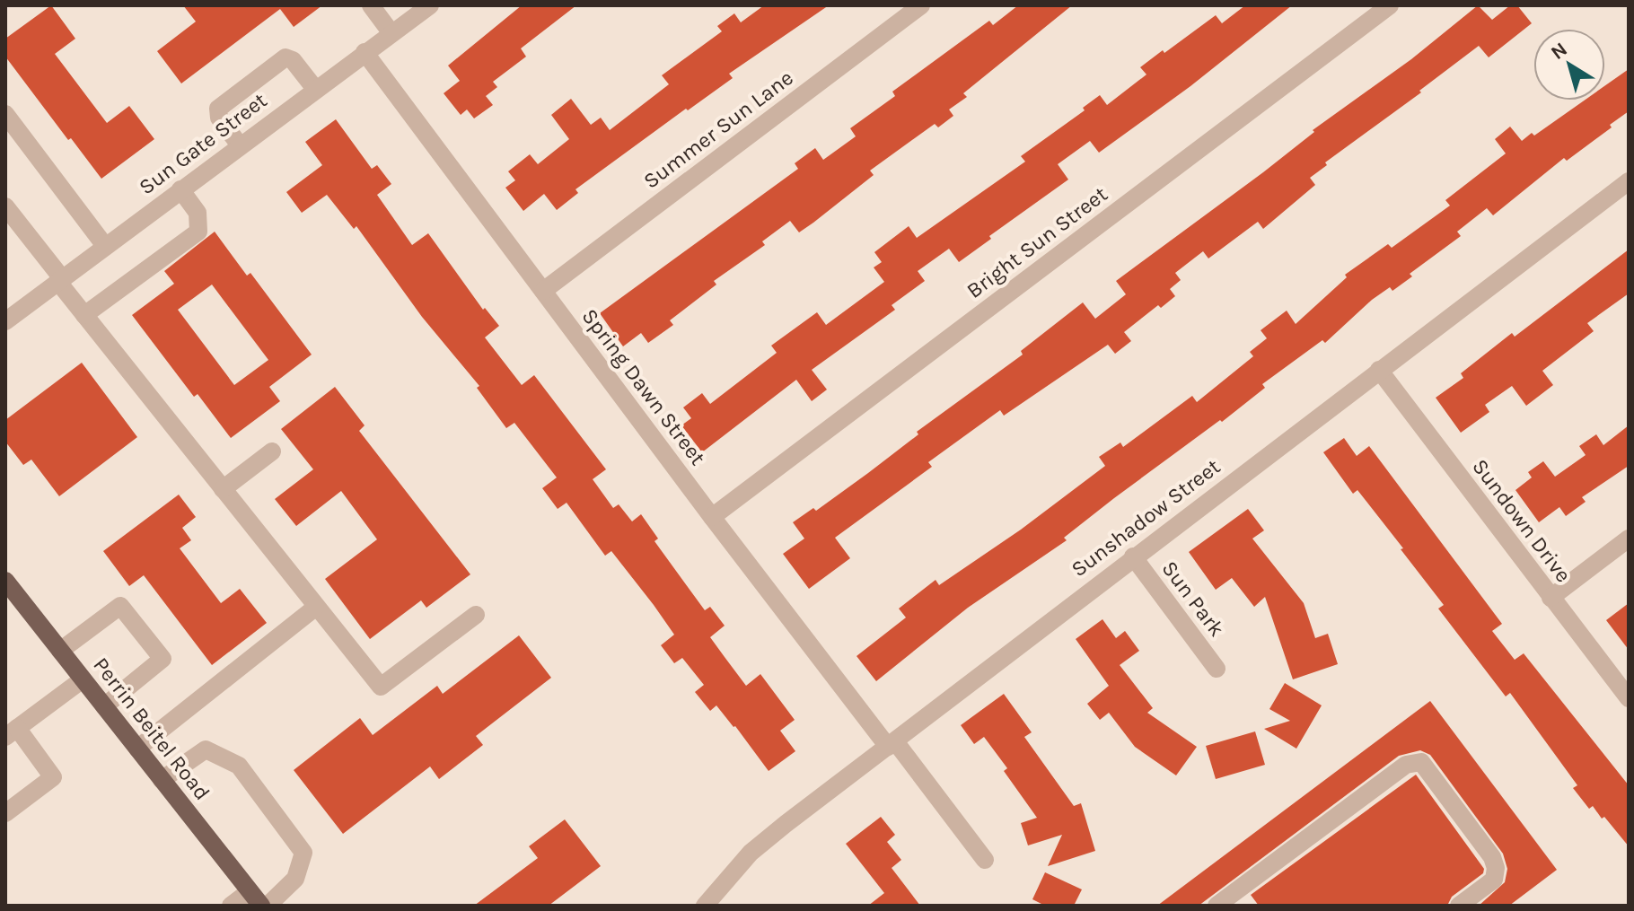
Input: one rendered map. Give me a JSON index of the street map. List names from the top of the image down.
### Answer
{
  "streets": {
    "main road": ["Perrin Beitel Road"],
    "street": [
      "Summer Sun Lane",
      "Sun Gate Street",
      "Bright Sun Street",
      "Spring Dawn Street",
      "Sunshadow Street",
      "Sundown Drive",
      "Sun Park"
    ]
  },
  "crossings": [
    ["Summer Sun Lane", "Spring Dawn Street"],
    ["Sun Gate Street", "Spring Dawn Street"],
    ["Bright Sun Street", "Spring Dawn Street"],
    ["Spring Dawn Street", "Sunshadow Street"],
    ["Sunshadow Street", "Sundown Drive"],
    ["Sunshadow Street", "Sun Park"]
  ],
  "north": "top left"
}
